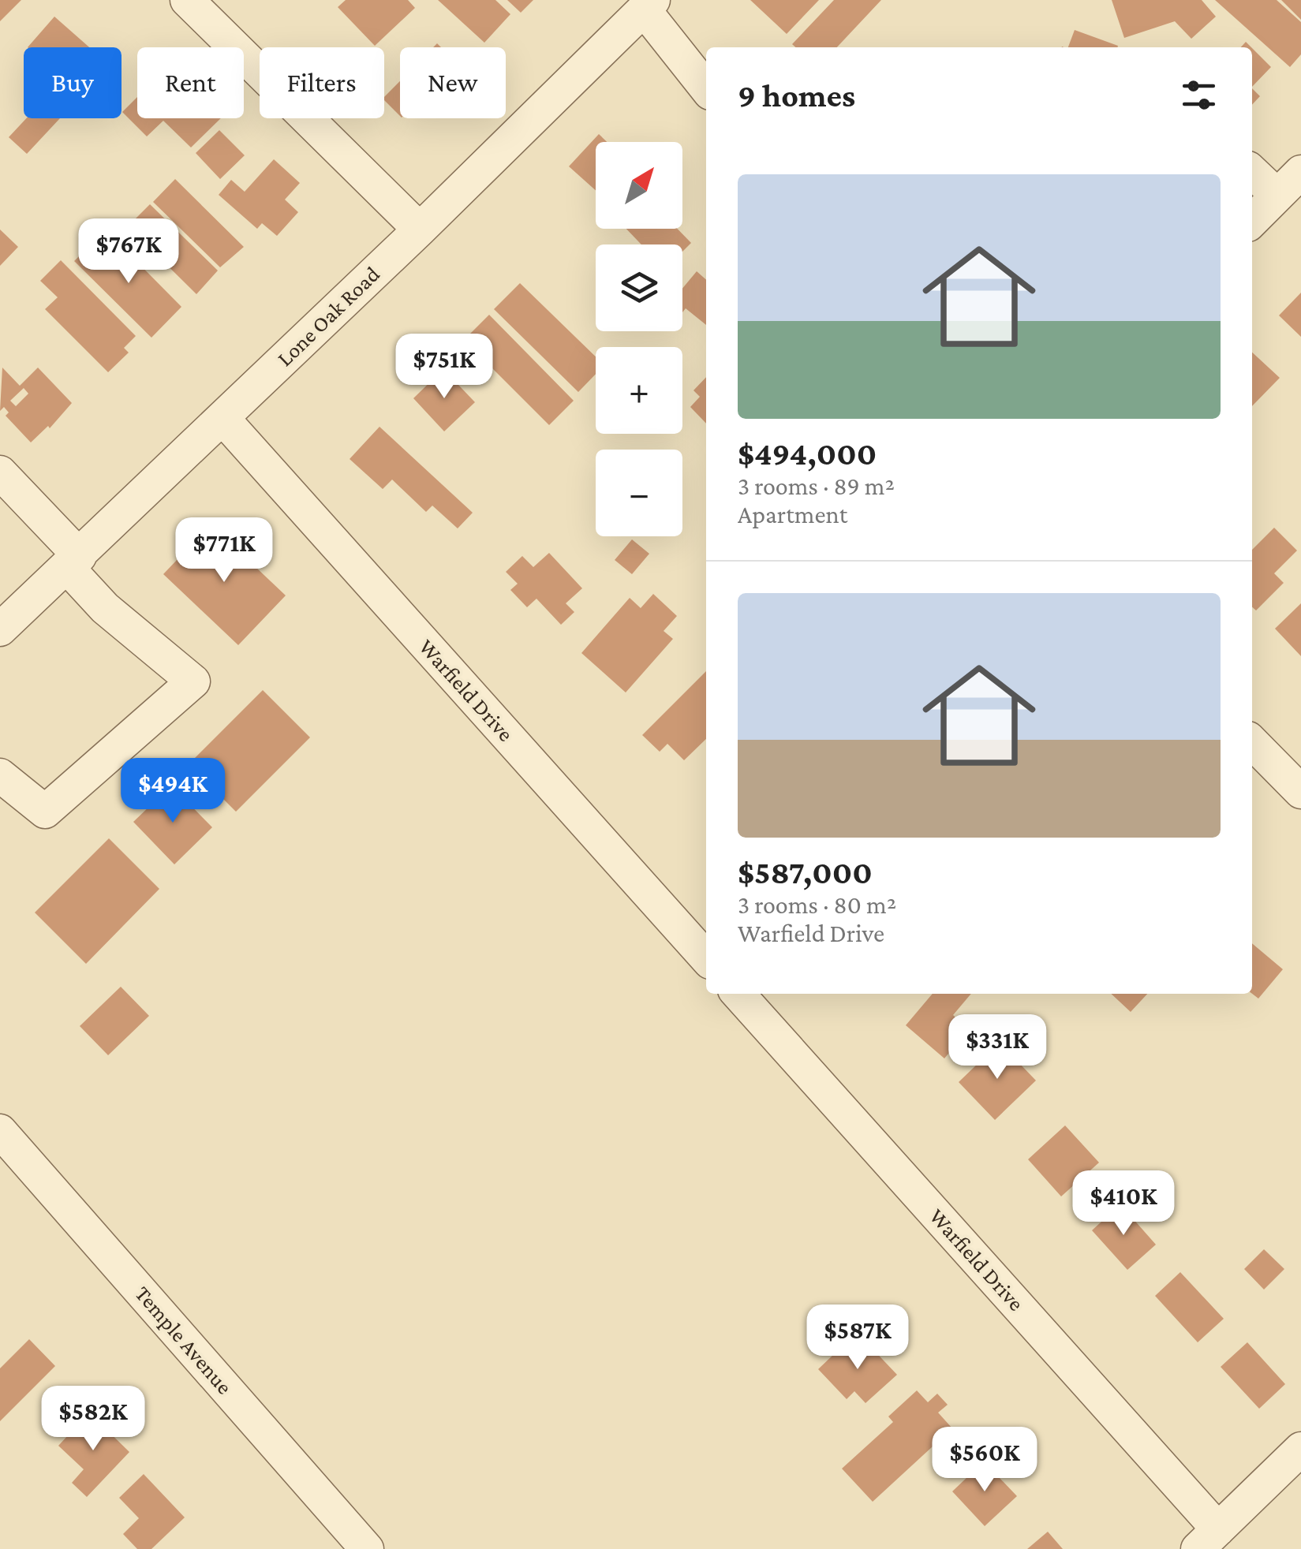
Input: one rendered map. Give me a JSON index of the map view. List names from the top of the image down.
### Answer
{
  "streets": {
    "street": ["Lone Oak Road", "Warfield Drive", "Temple Avenue"]
  },
  "crossings": [
    ["Lone Oak Road", "Warfield Drive"]
  ],
  "north": "top right",
  "page": {
    "chip": [
      "Buy",
      "Rent",
      "Filters",
      "New"
    ],
    "heading": "9 homes",
    "map_buttons": ["+", "−"],
    "list": [
      {
        "name": "$494,000",
        "note": "3 rooms · 89 m² · Apartment"
      },
      {
        "name": "$587,000",
        "note": "3 rooms · 80 m² · Warfield Drive"
      }
    ],
    "price": [
      "$767K",
      "$751K",
      "$771K",
      "$494K",
      "$331K",
      "$410K",
      "$587K",
      "$582K",
      "$560K"
    ]
  }
}
